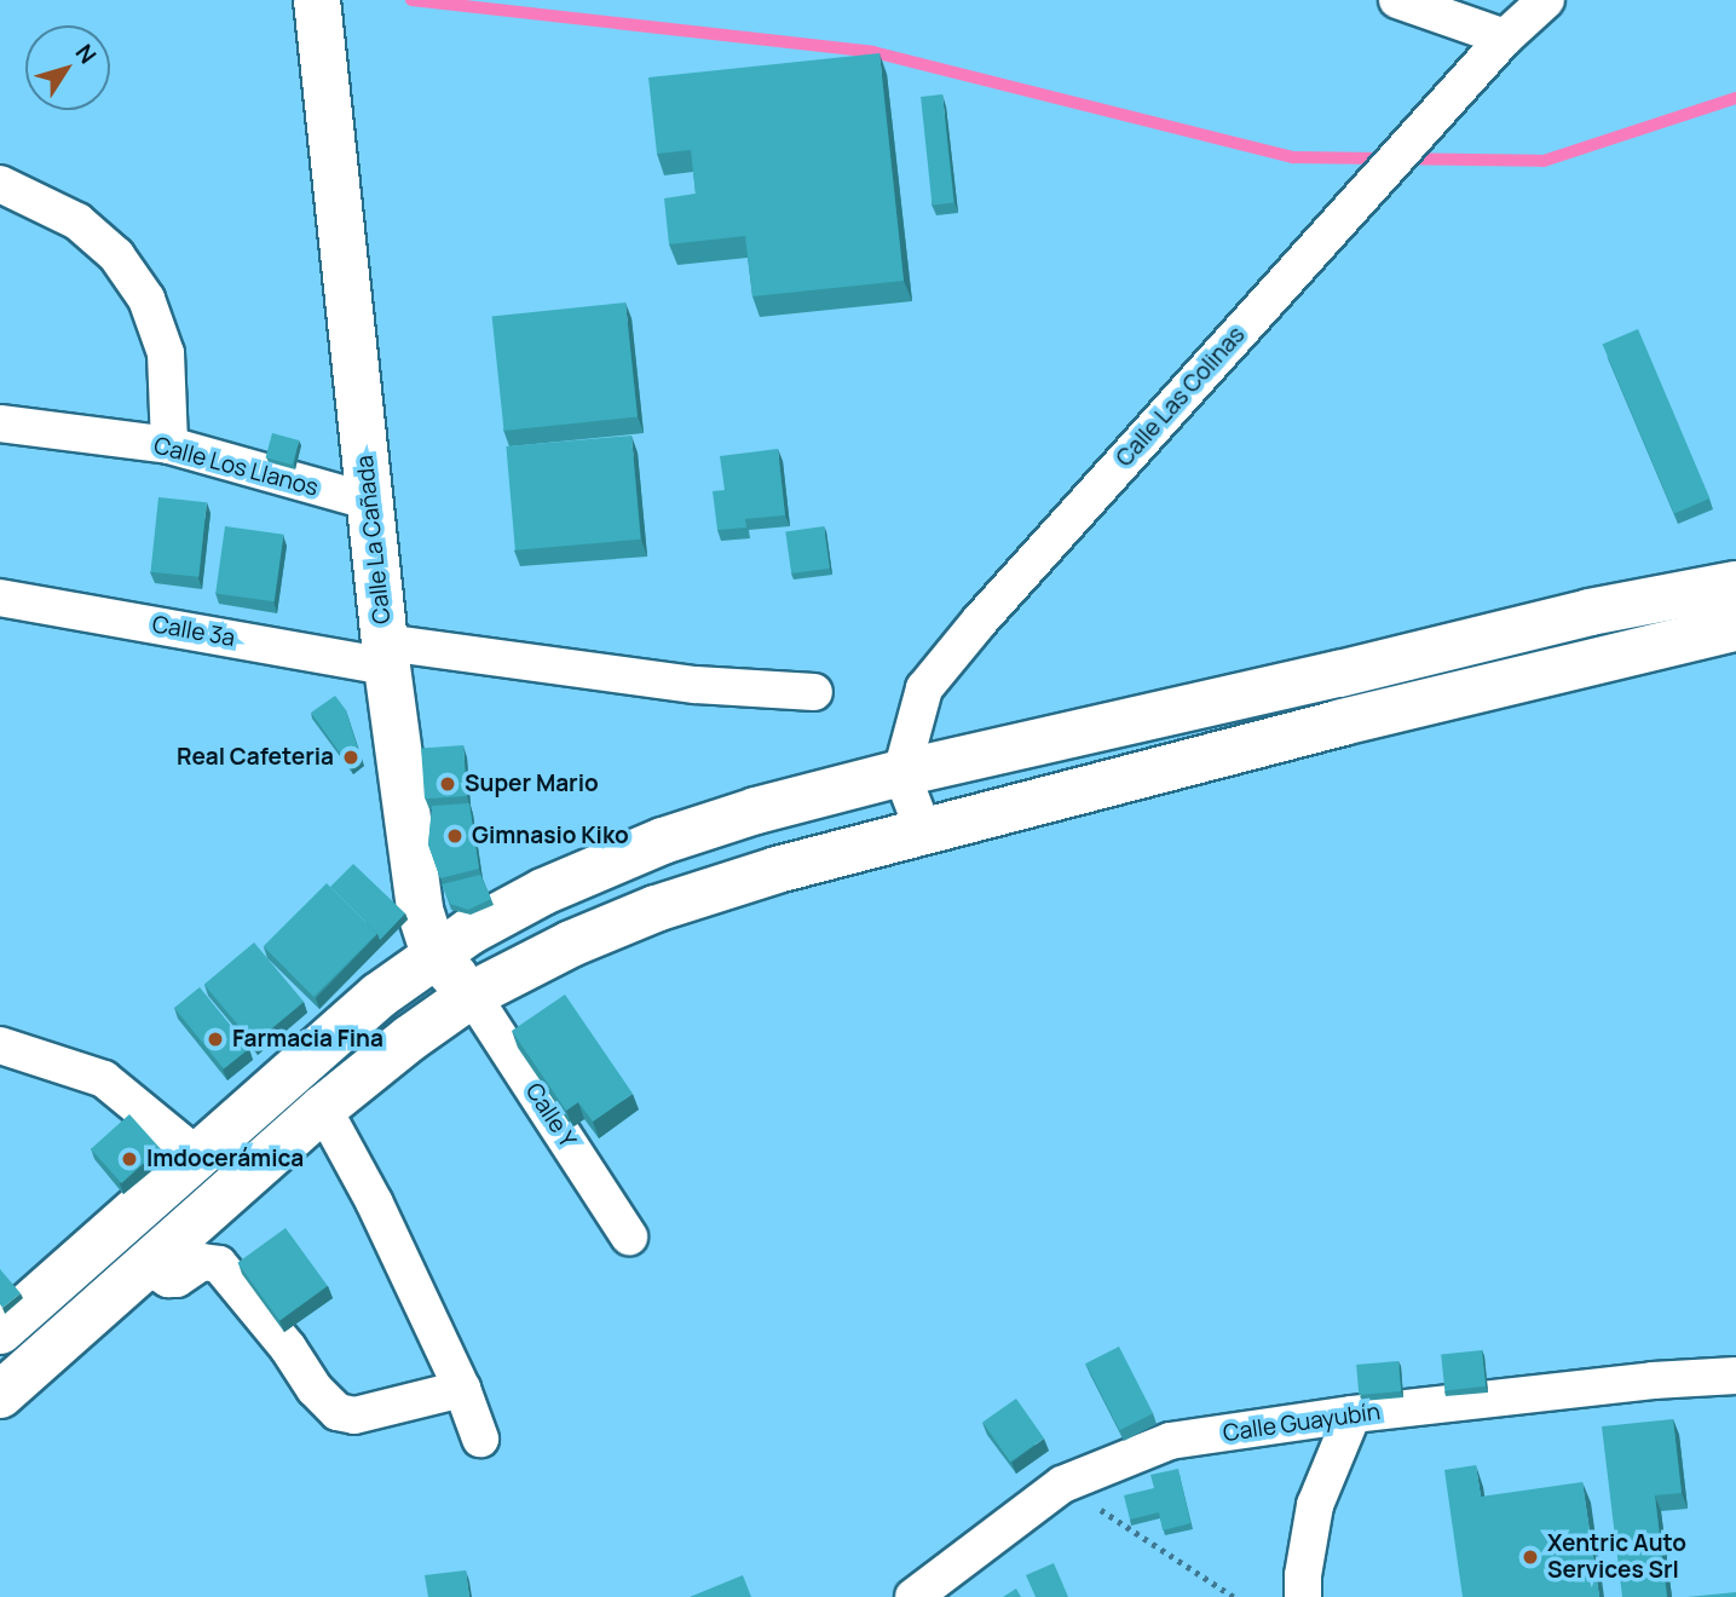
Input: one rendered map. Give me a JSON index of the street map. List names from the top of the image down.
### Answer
{
  "streets": {
    "main road": ["Calle La Cañada"],
    "street": [
      "Calle Las Colinas",
      "Calle Los Llanos",
      "Calle 3a",
      "Calle Y",
      "Calle Guayubín"
    ]
  },
  "crossings": [
    ["Calle Los Llanos", "Calle La Cañada"],
    ["Calle La Cañada", "Calle 3a"],
    ["Calle La Cañada", "Calle Y"]
  ],
  "places": [
    "Real Cafeteria",
    "Super Mario",
    "Gimnasio Kiko",
    "Farmacia Fina",
    "Imdocerámica",
    "Xentric Auto Services Srl"
  ],
  "north": "top right"
}
